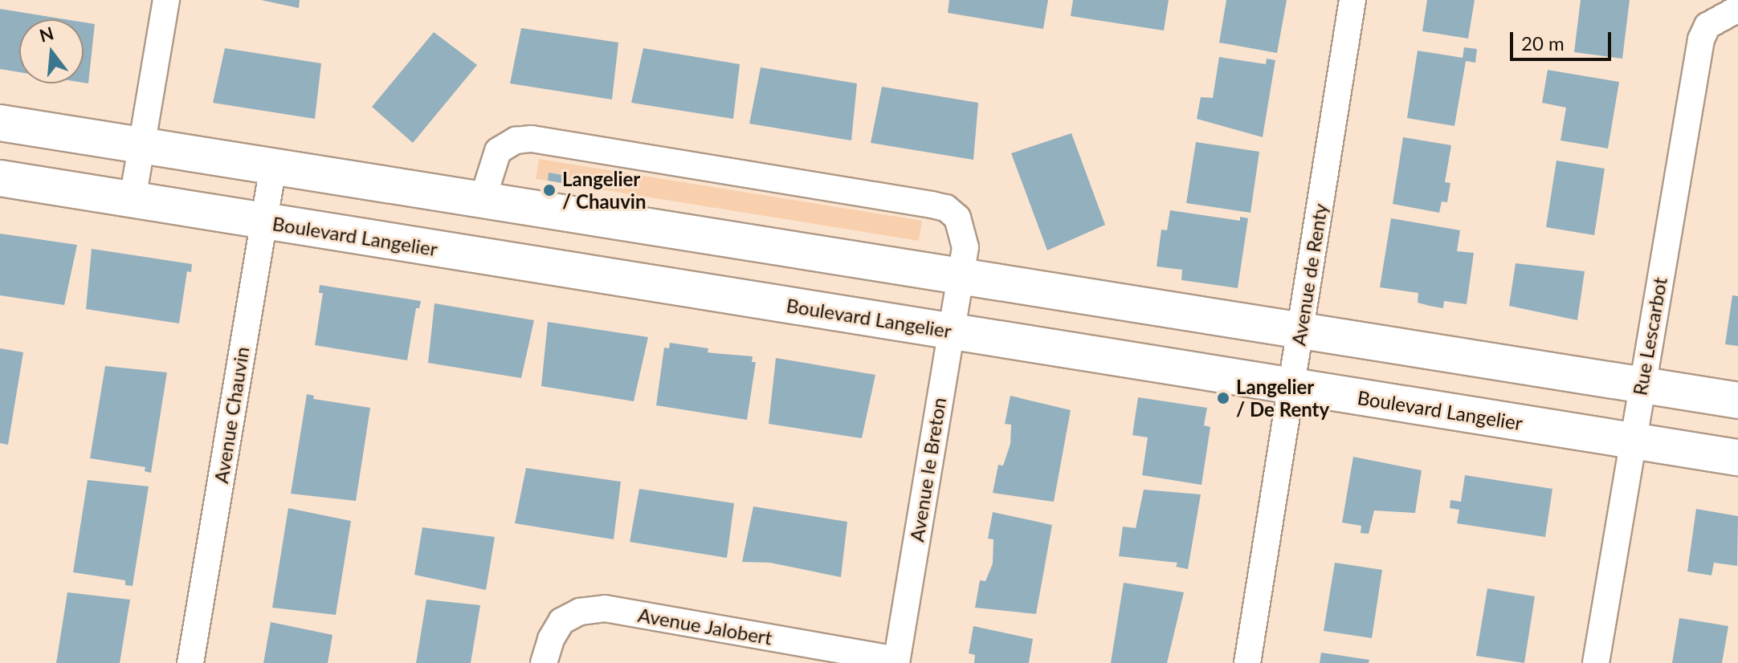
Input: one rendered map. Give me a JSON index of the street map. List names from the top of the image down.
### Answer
{
  "streets": {
    "main road": ["Boulevard Langelier"],
    "street": [
      "Avenue de Renty",
      "Rue Lescarbot",
      "Avenue Chauvin",
      "Avenue le Breton",
      "Avenue Jalobert"
    ]
  },
  "crossings": [
    ["Boulevard Langelier", "Avenue de Renty"],
    ["Boulevard Langelier", "Rue Lescarbot"],
    ["Boulevard Langelier", "Avenue Chauvin"],
    ["Boulevard Langelier", "Avenue le Breton"],
    ["Avenue le Breton", "Avenue Jalobert"]
  ],
  "places": ["Langelier / Chauvin", "Langelier / De Renty"],
  "scale_bar": "20 m",
  "north": "top"
}
